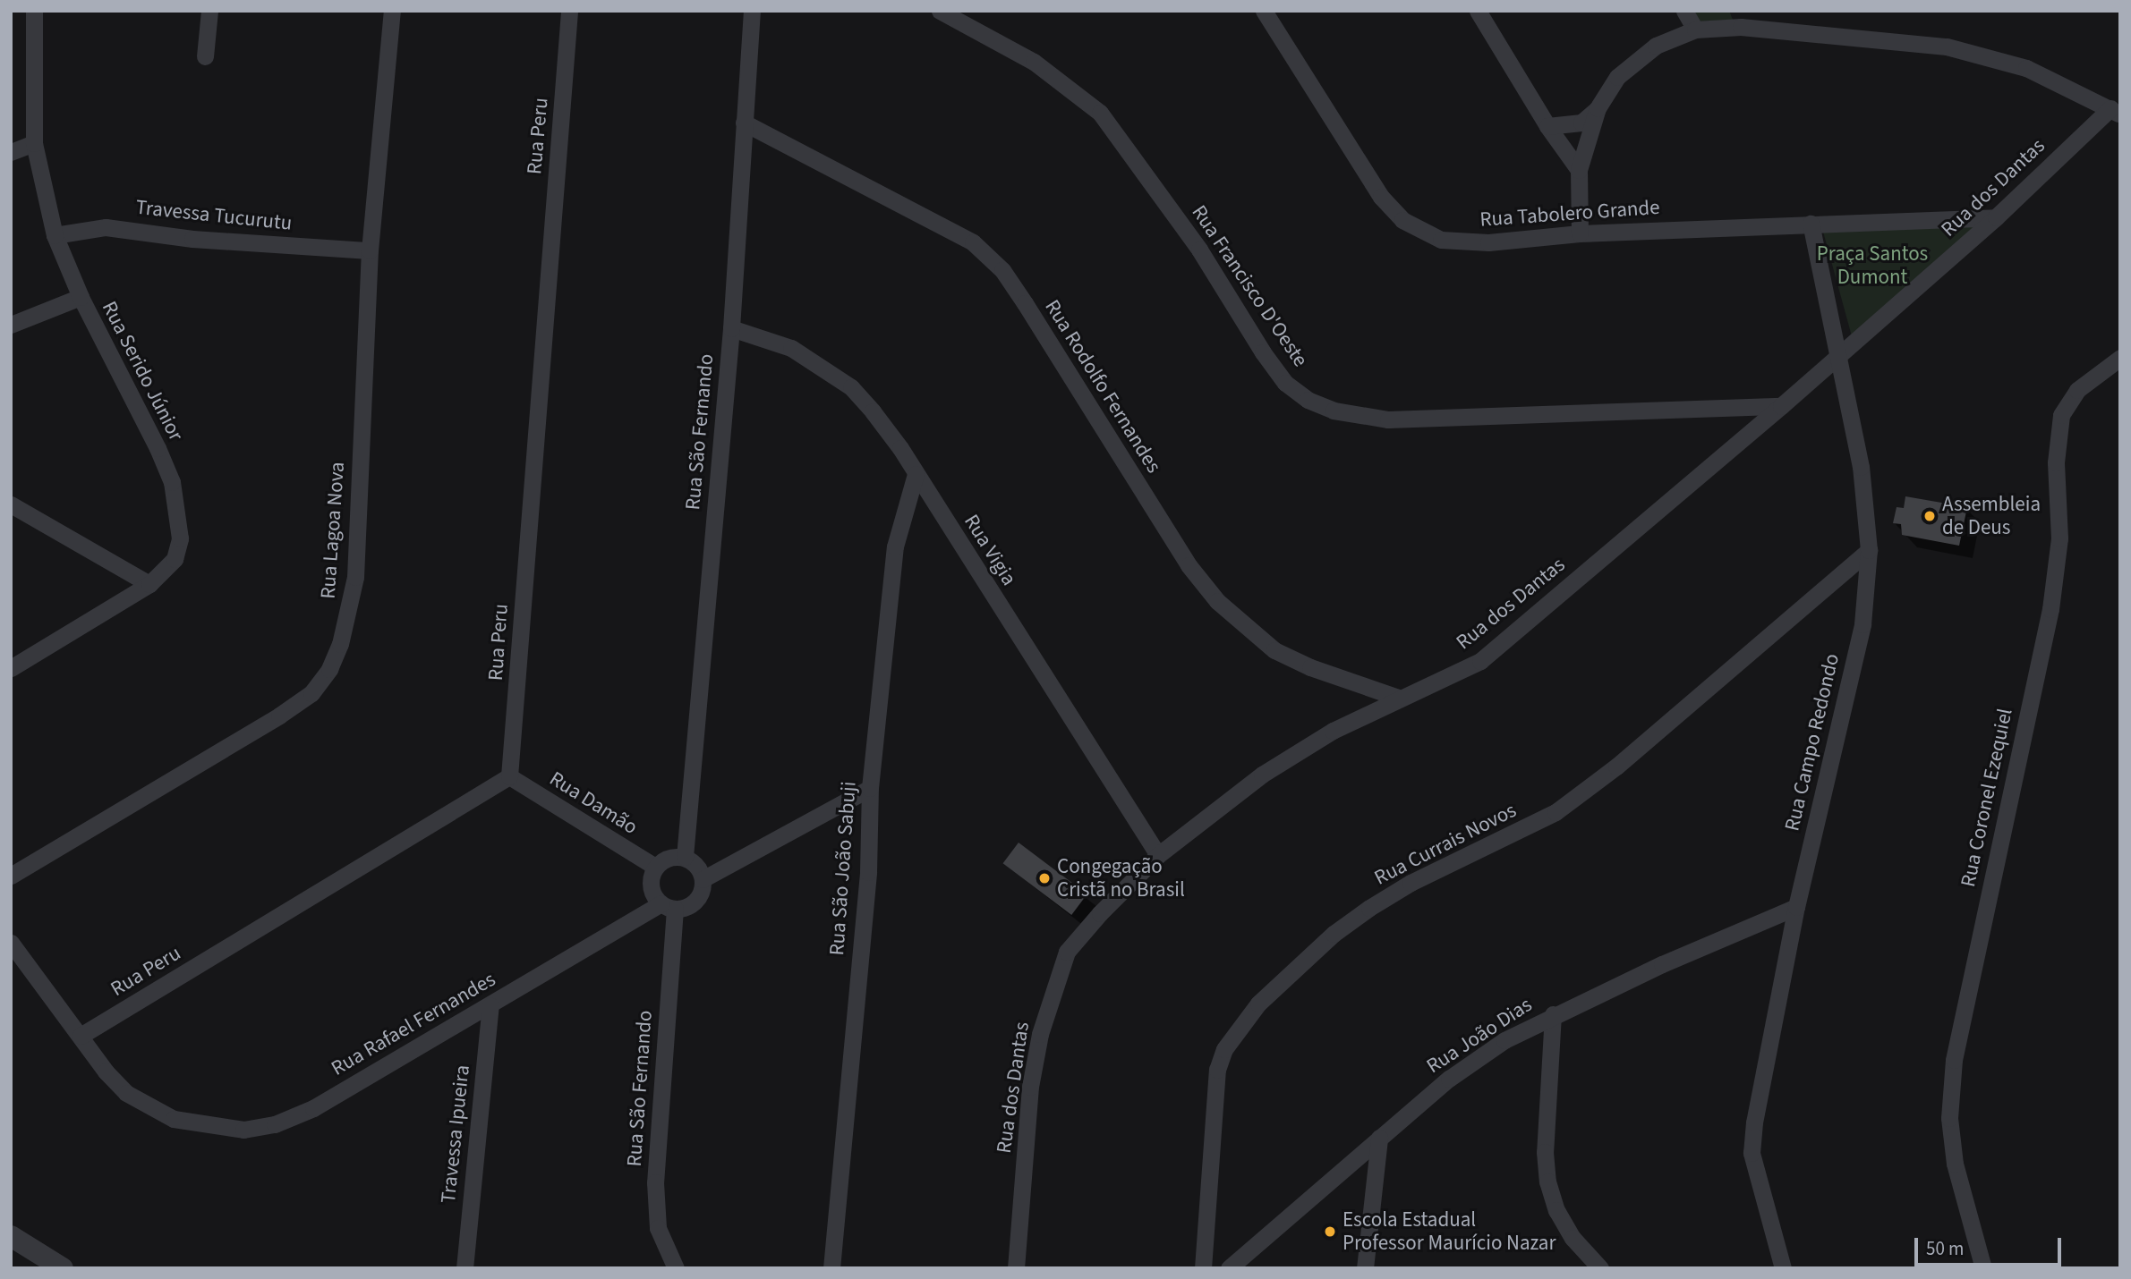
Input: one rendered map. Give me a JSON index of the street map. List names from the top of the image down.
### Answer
{
  "streets": {
    "street": [
      "Rua Peru",
      "Rua dos Dantas",
      "Rua Tabolero Grande",
      "Travessa Tucurutu",
      "Rua Francisco D'Oeste",
      "Rua Serido Júnior",
      "Rua Rodolfo Fernandes",
      "Rua São Fernando",
      "Rua Lagoa Nova",
      "Rua Vigia",
      "Rua Campo Redondo",
      "Rua Coronel Ezequiel",
      "Rua Damão",
      "Rua Currais Novos",
      "Rua São João Sabuji",
      "Rua Rafael Fernandes",
      "Rua João Dias",
      "Travessa Ipueira"
    ]
  },
  "crossings": [
    ["Rua Peru", "Rua Damão"],
    ["Rua Peru", "Rua Rafael Fernandes"],
    ["Rua dos Dantas", "Rua Tabolero Grande"],
    ["Rua dos Dantas", "Rua Francisco D'Oeste"],
    ["Rua dos Dantas", "Rua Rodolfo Fernandes"],
    ["Rua dos Dantas", "Rua Vigia"],
    ["Rua dos Dantas", "Rua Campo Redondo"],
    ["Rua Tabolero Grande", "Rua Campo Redondo"],
    ["Travessa Tucurutu", "Rua Serido Júnior"],
    ["Travessa Tucurutu", "Rua Lagoa Nova"],
    ["Rua Rodolfo Fernandes", "Rua São Fernando"],
    ["Rua São Fernando", "Rua Vigia"],
    ["Rua São Fernando", "Rua Damão"],
    ["Rua São Fernando", "Rua Rafael Fernandes"],
    ["Rua Vigia", "Rua São João Sabuji"],
    ["Rua Campo Redondo", "Rua Currais Novos"],
    ["Rua Campo Redondo", "Rua João Dias"],
    ["Rua Damão", "Rua Rafael Fernandes"],
    ["Rua Rafael Fernandes", "Travessa Ipueira"]
  ],
  "parks": ["Praça Santos Dumont"],
  "places": ["Assembleia de Deus", "Congegação Cristã no Brasil", "Escola Estadual Professor Maurício Nazar"],
  "scale_bar": "50 m"
}
